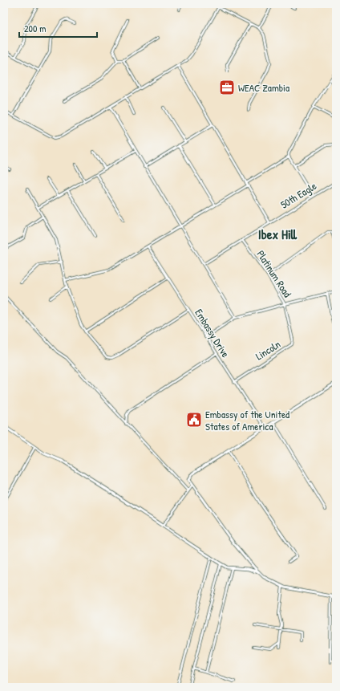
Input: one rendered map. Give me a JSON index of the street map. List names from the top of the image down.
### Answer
{
  "streets": {
    "street": [
      "50th Eagle",
      "Platinum Road",
      "Embassy Drive",
      "Lincoln"
    ]
  },
  "crossings": [
    ["50th Eagle", "Platinum Road"],
    ["Platinum Road", "Lincoln"],
    ["Embassy Drive", "Lincoln"]
  ],
  "districts": ["Ibex Hill"],
  "places": {
    "office": ["WEAC Zambia"],
    "public building": ["Embassy of the United States of America"]
  },
  "scale_bar": "200 m"
}
